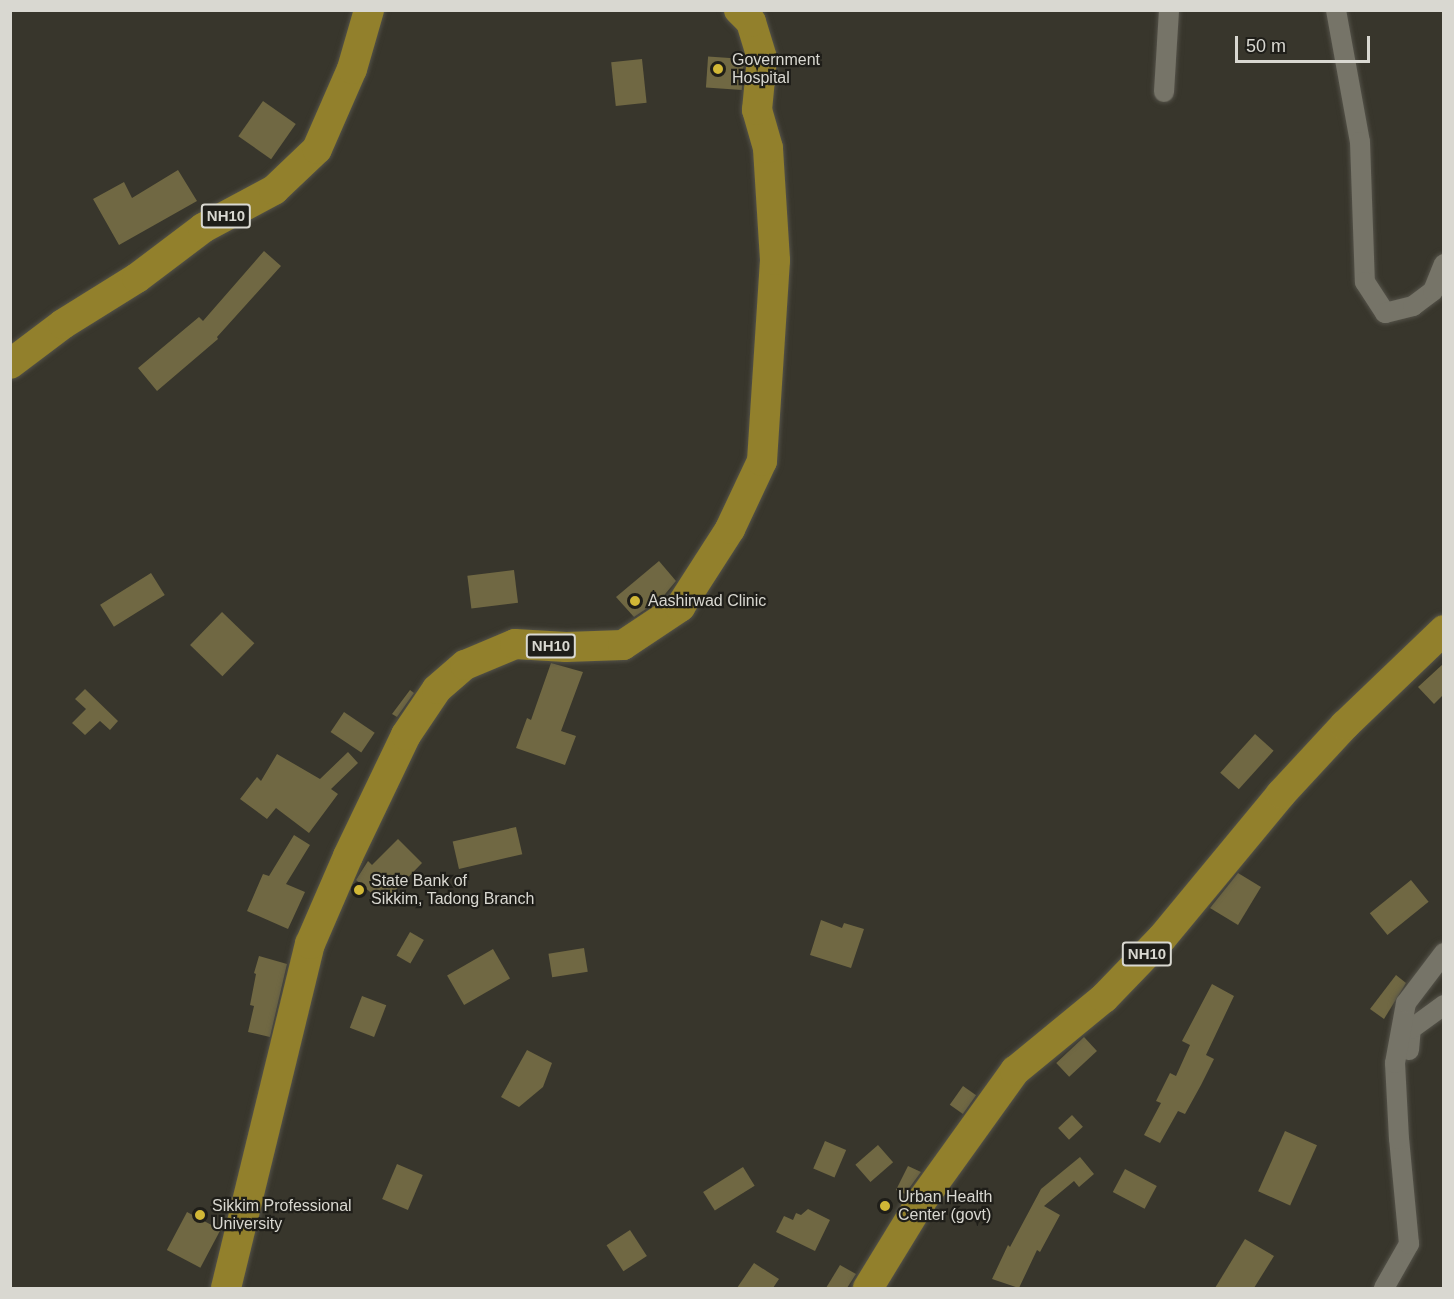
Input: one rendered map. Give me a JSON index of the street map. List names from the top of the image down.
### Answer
{
  "streets": {
    "highway": ["NH10"]
  },
  "places": [
    "Government Hospital",
    "Aashirwad Clinic",
    "State Bank of Sikkim, Tadong Branch",
    "Urban Health Center (govt)",
    "Sikkim Professional University"
  ],
  "scale_bar": "50 m"
}
